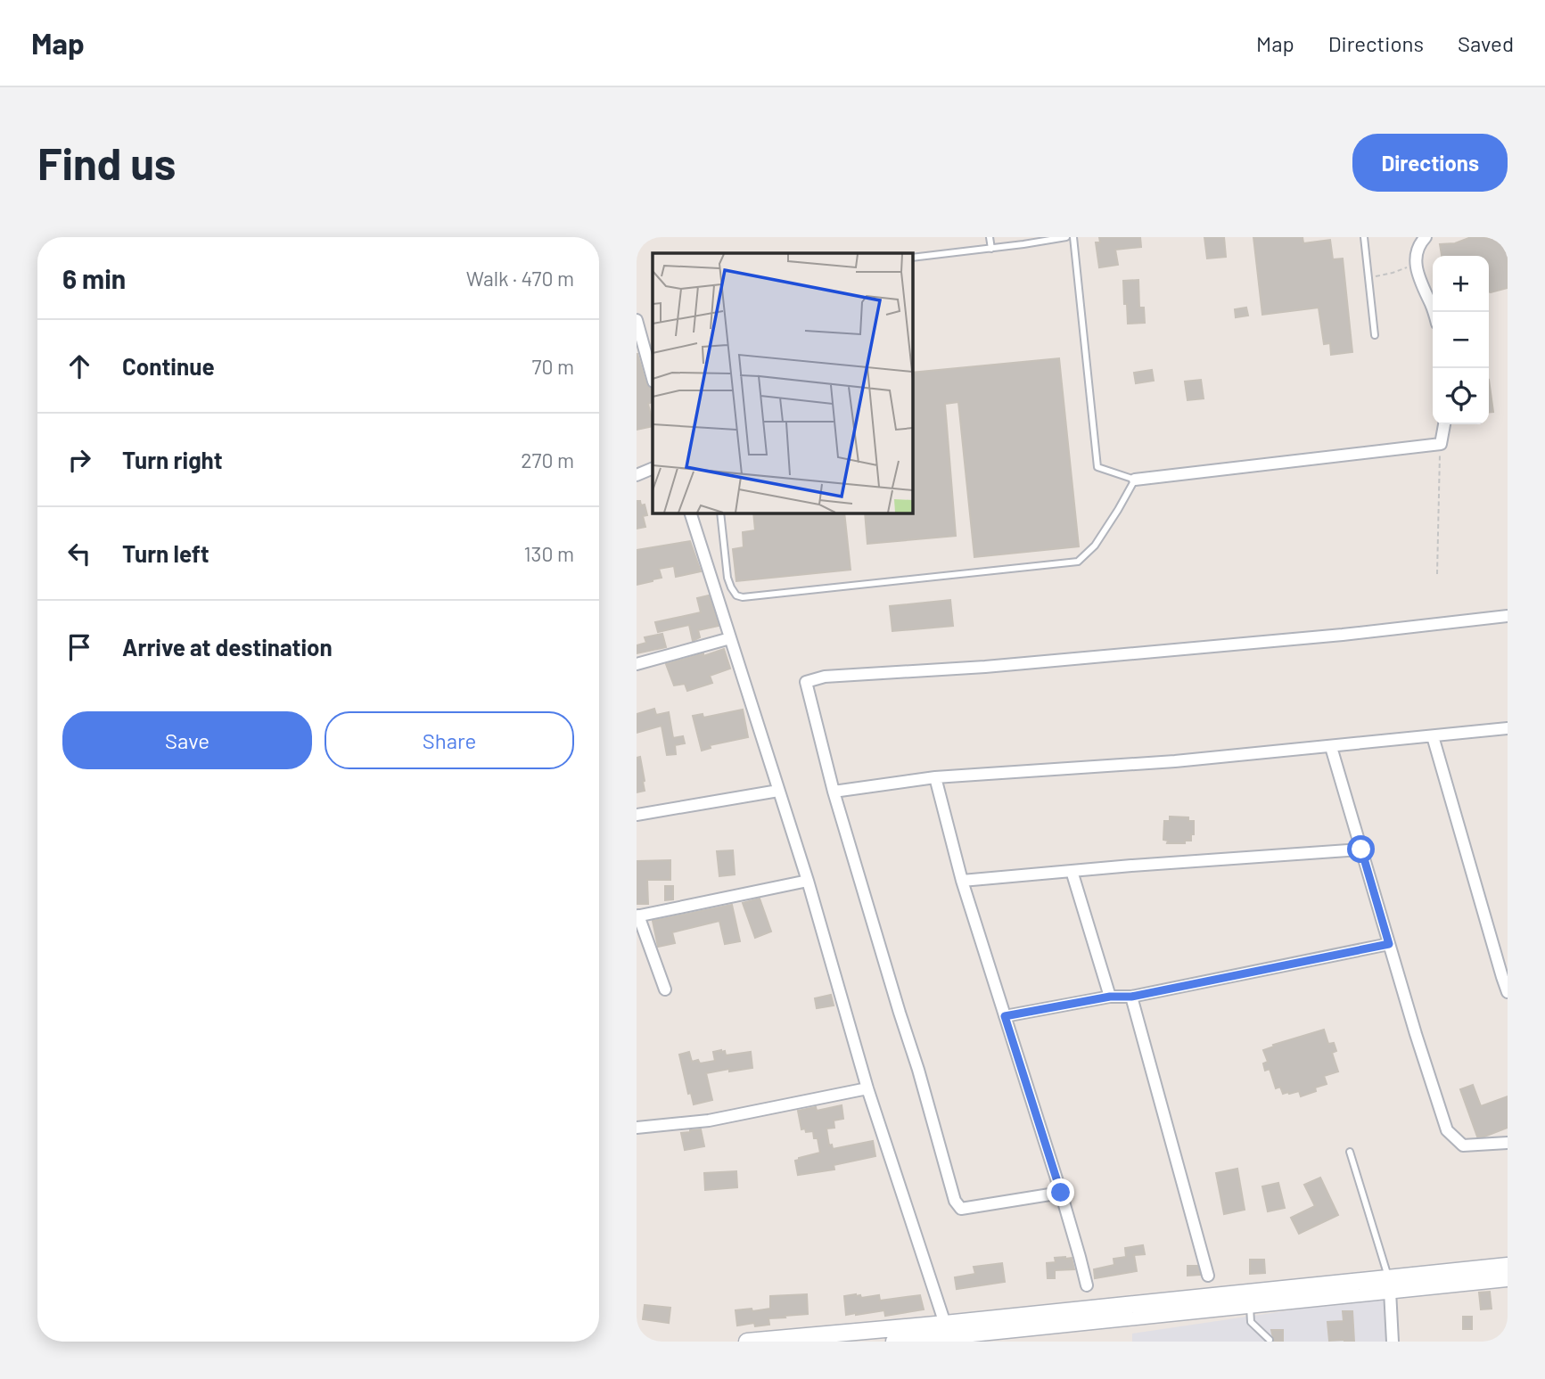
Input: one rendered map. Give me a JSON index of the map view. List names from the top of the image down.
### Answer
{
  "page": {
    "header": "Map",
    "nav": ["Map", "Directions", "Saved"],
    "buttons": [
      "Directions",
      ["Save", "Share"]
    ],
    "title": "Find us",
    "heading": ["6 min", "Walk · 470 m"],
    "map_buttons": ["+", "−"],
    "list": [
      ["Continue", "70 m"],
      ["Turn right", "270 m"],
      ["Turn left", "130 m"],
      "Arrive at destination"
    ]
  }
}
